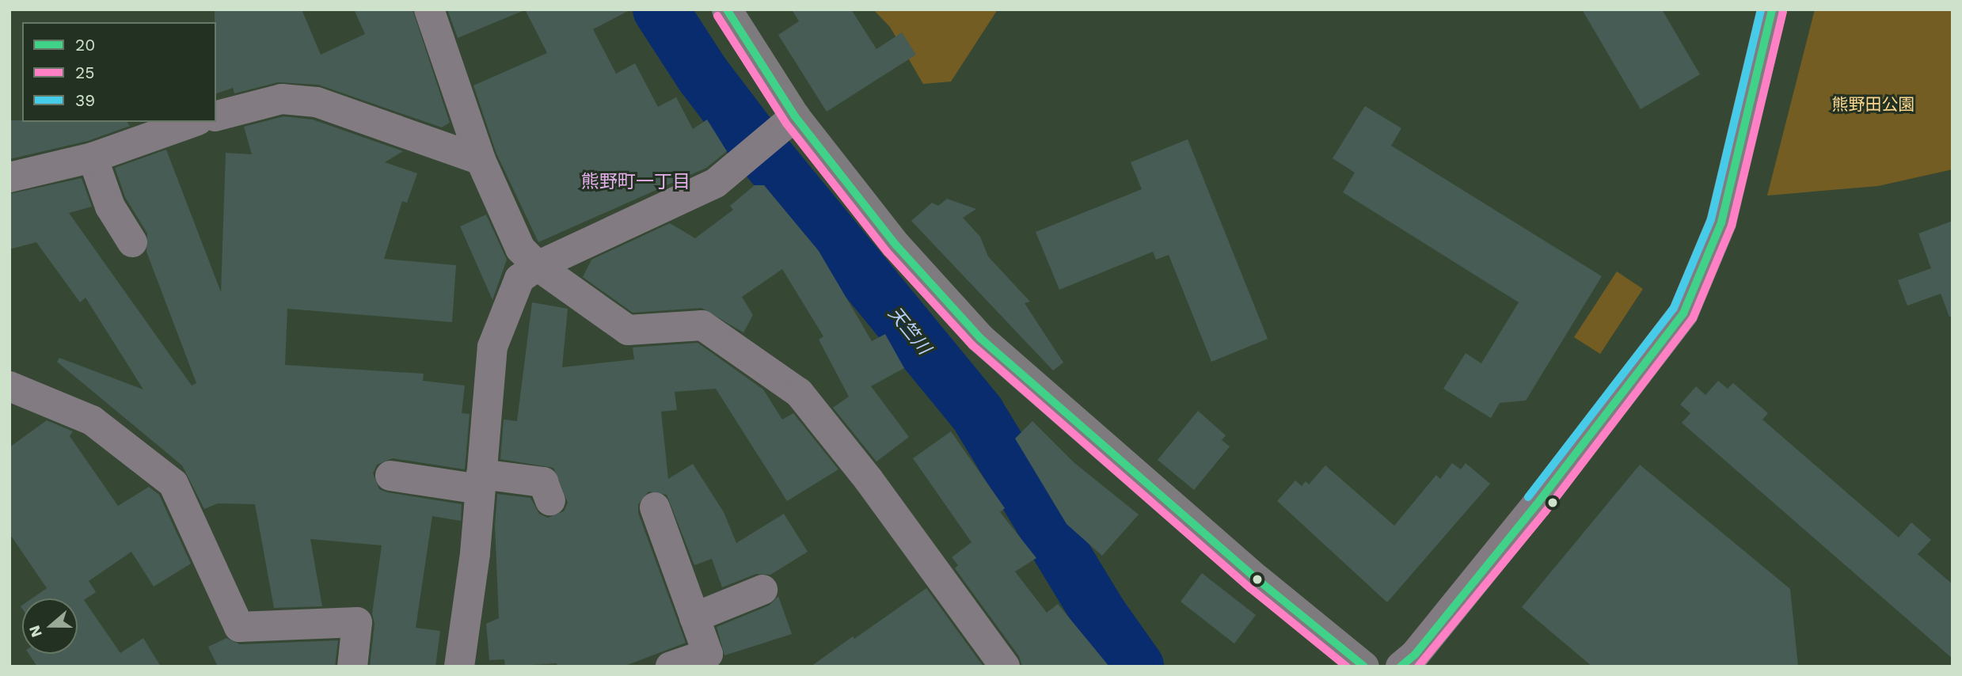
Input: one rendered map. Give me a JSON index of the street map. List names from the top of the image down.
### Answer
{
  "districts": ["熊野町一丁目"],
  "water": ["天竺川"],
  "parks": ["熊野田公園"],
  "lines": ["transit line 20", "transit line 39", "transit line 25"],
  "legend": ["20", "25", "39"],
  "north": "left"
}
